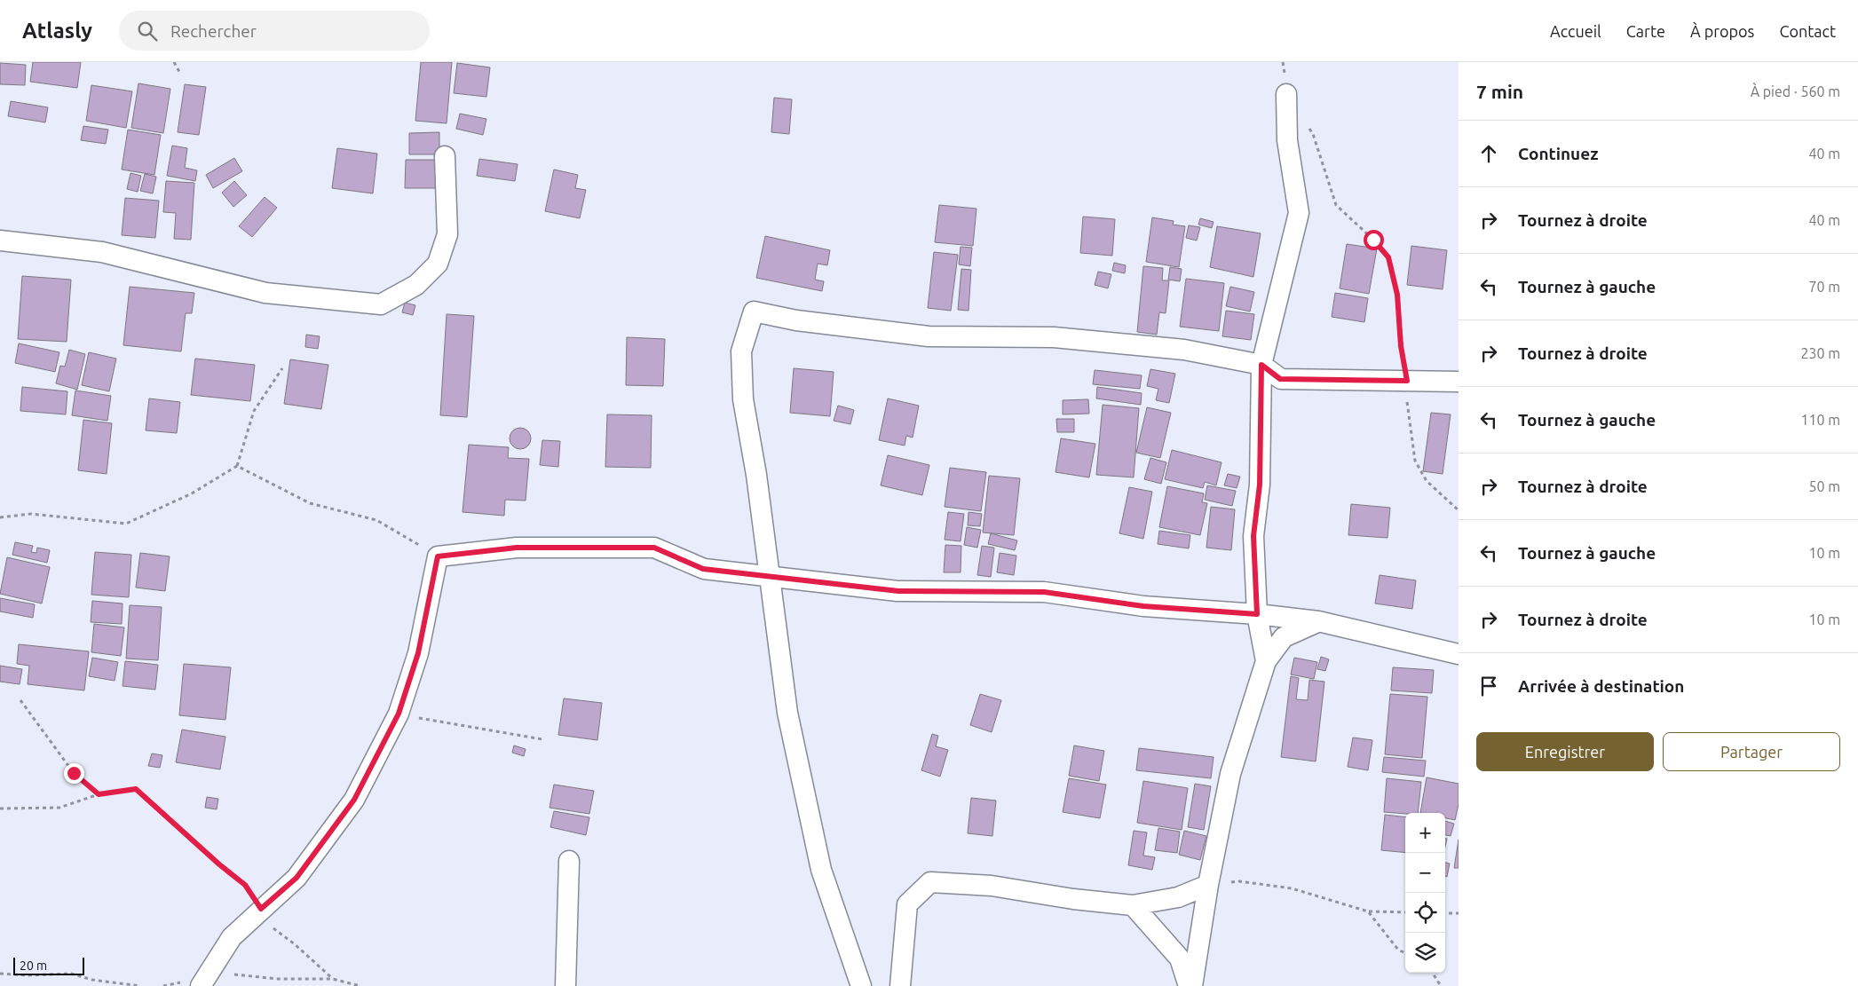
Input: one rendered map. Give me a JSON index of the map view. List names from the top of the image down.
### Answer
{
  "scale_bar": "20 m",
  "page": {
    "header": "Atlasly",
    "search": "Rechercher",
    "nav": [
      "Accueil",
      "Carte",
      "À propos",
      "Contact"
    ],
    "heading": ["7 min", "À pied · 560 m"],
    "list": [
      ["Continuez", "40 m"],
      ["Tournez à droite", "40 m"],
      ["Tournez à gauche", "70 m"],
      ["Tournez à droite", "230 m"],
      ["Tournez à gauche", "110 m"],
      ["Tournez à droite", "50 m"],
      ["Tournez à gauche", "10 m"],
      ["Tournez à droite", "10 m"],
      "Arrivée à destination"
    ],
    "buttons": ["Enregistrer", "Partager"],
    "map_buttons": ["+", "−"],
    "scale": "20 m"
  }
}
